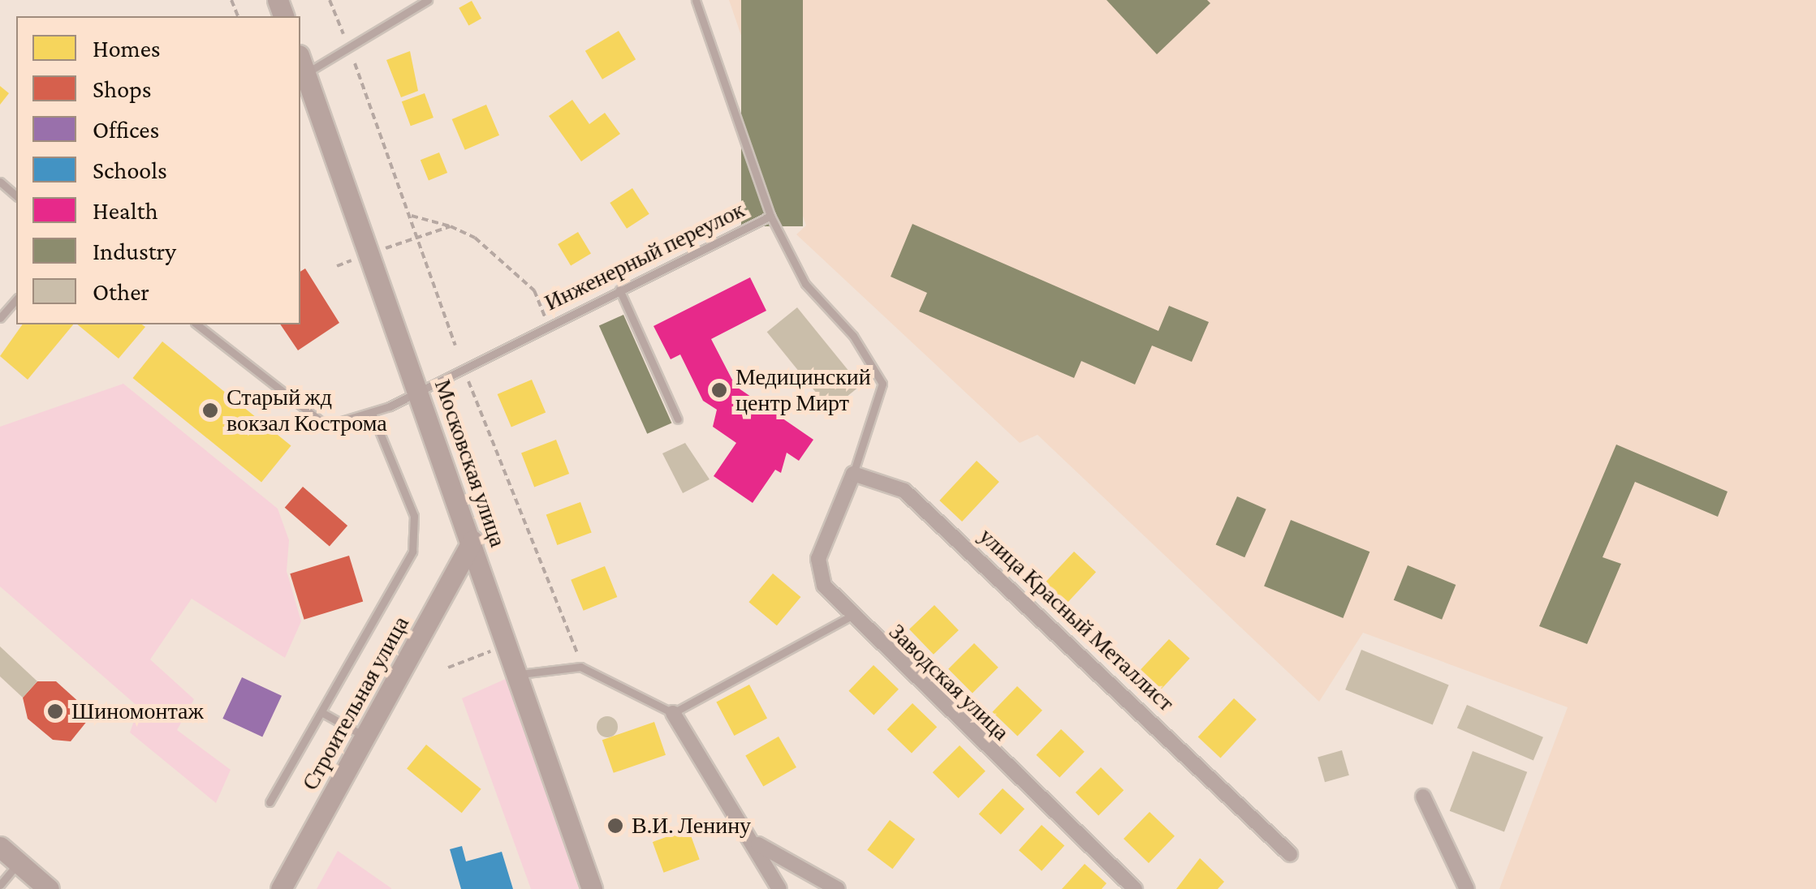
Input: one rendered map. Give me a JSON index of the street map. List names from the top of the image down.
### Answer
{
  "streets": {
    "main road": ["Московская улица", "Строительная улица"],
    "street": ["улица Красный Металлист", "Заводская улица"],
    "lane": ["Инженерный переулок"]
  },
  "crossings": [
    ["Инженерный переулок", "Московская улица"],
    ["Московская улица", "Строительная улица"],
    ["улица Красный Металлист", "Заводская улица"]
  ],
  "places": [
    "Медицинский центр Мирт",
    "Старый жд вокзал Кострома",
    "Шиномонтаж",
    "В.И. Ленину"
  ],
  "legend": [
    "Homes",
    "Shops",
    "Offices",
    "Schools",
    "Health",
    "Industry",
    "Other"
  ]
}
